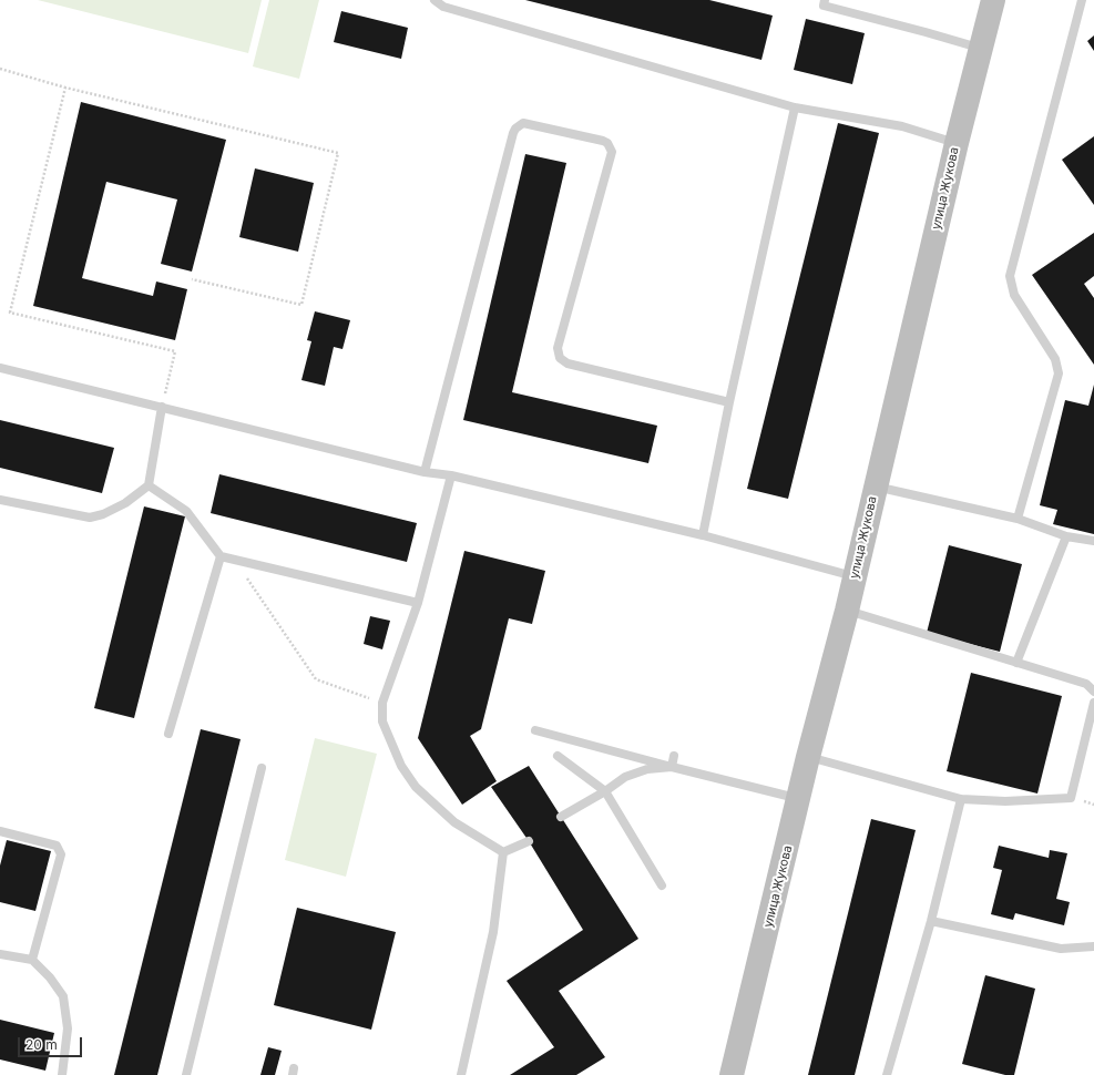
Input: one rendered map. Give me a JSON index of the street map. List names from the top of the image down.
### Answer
{
  "streets": {
    "street": ["улица Жукова"]
  },
  "scale_bar": "20 m"
}
